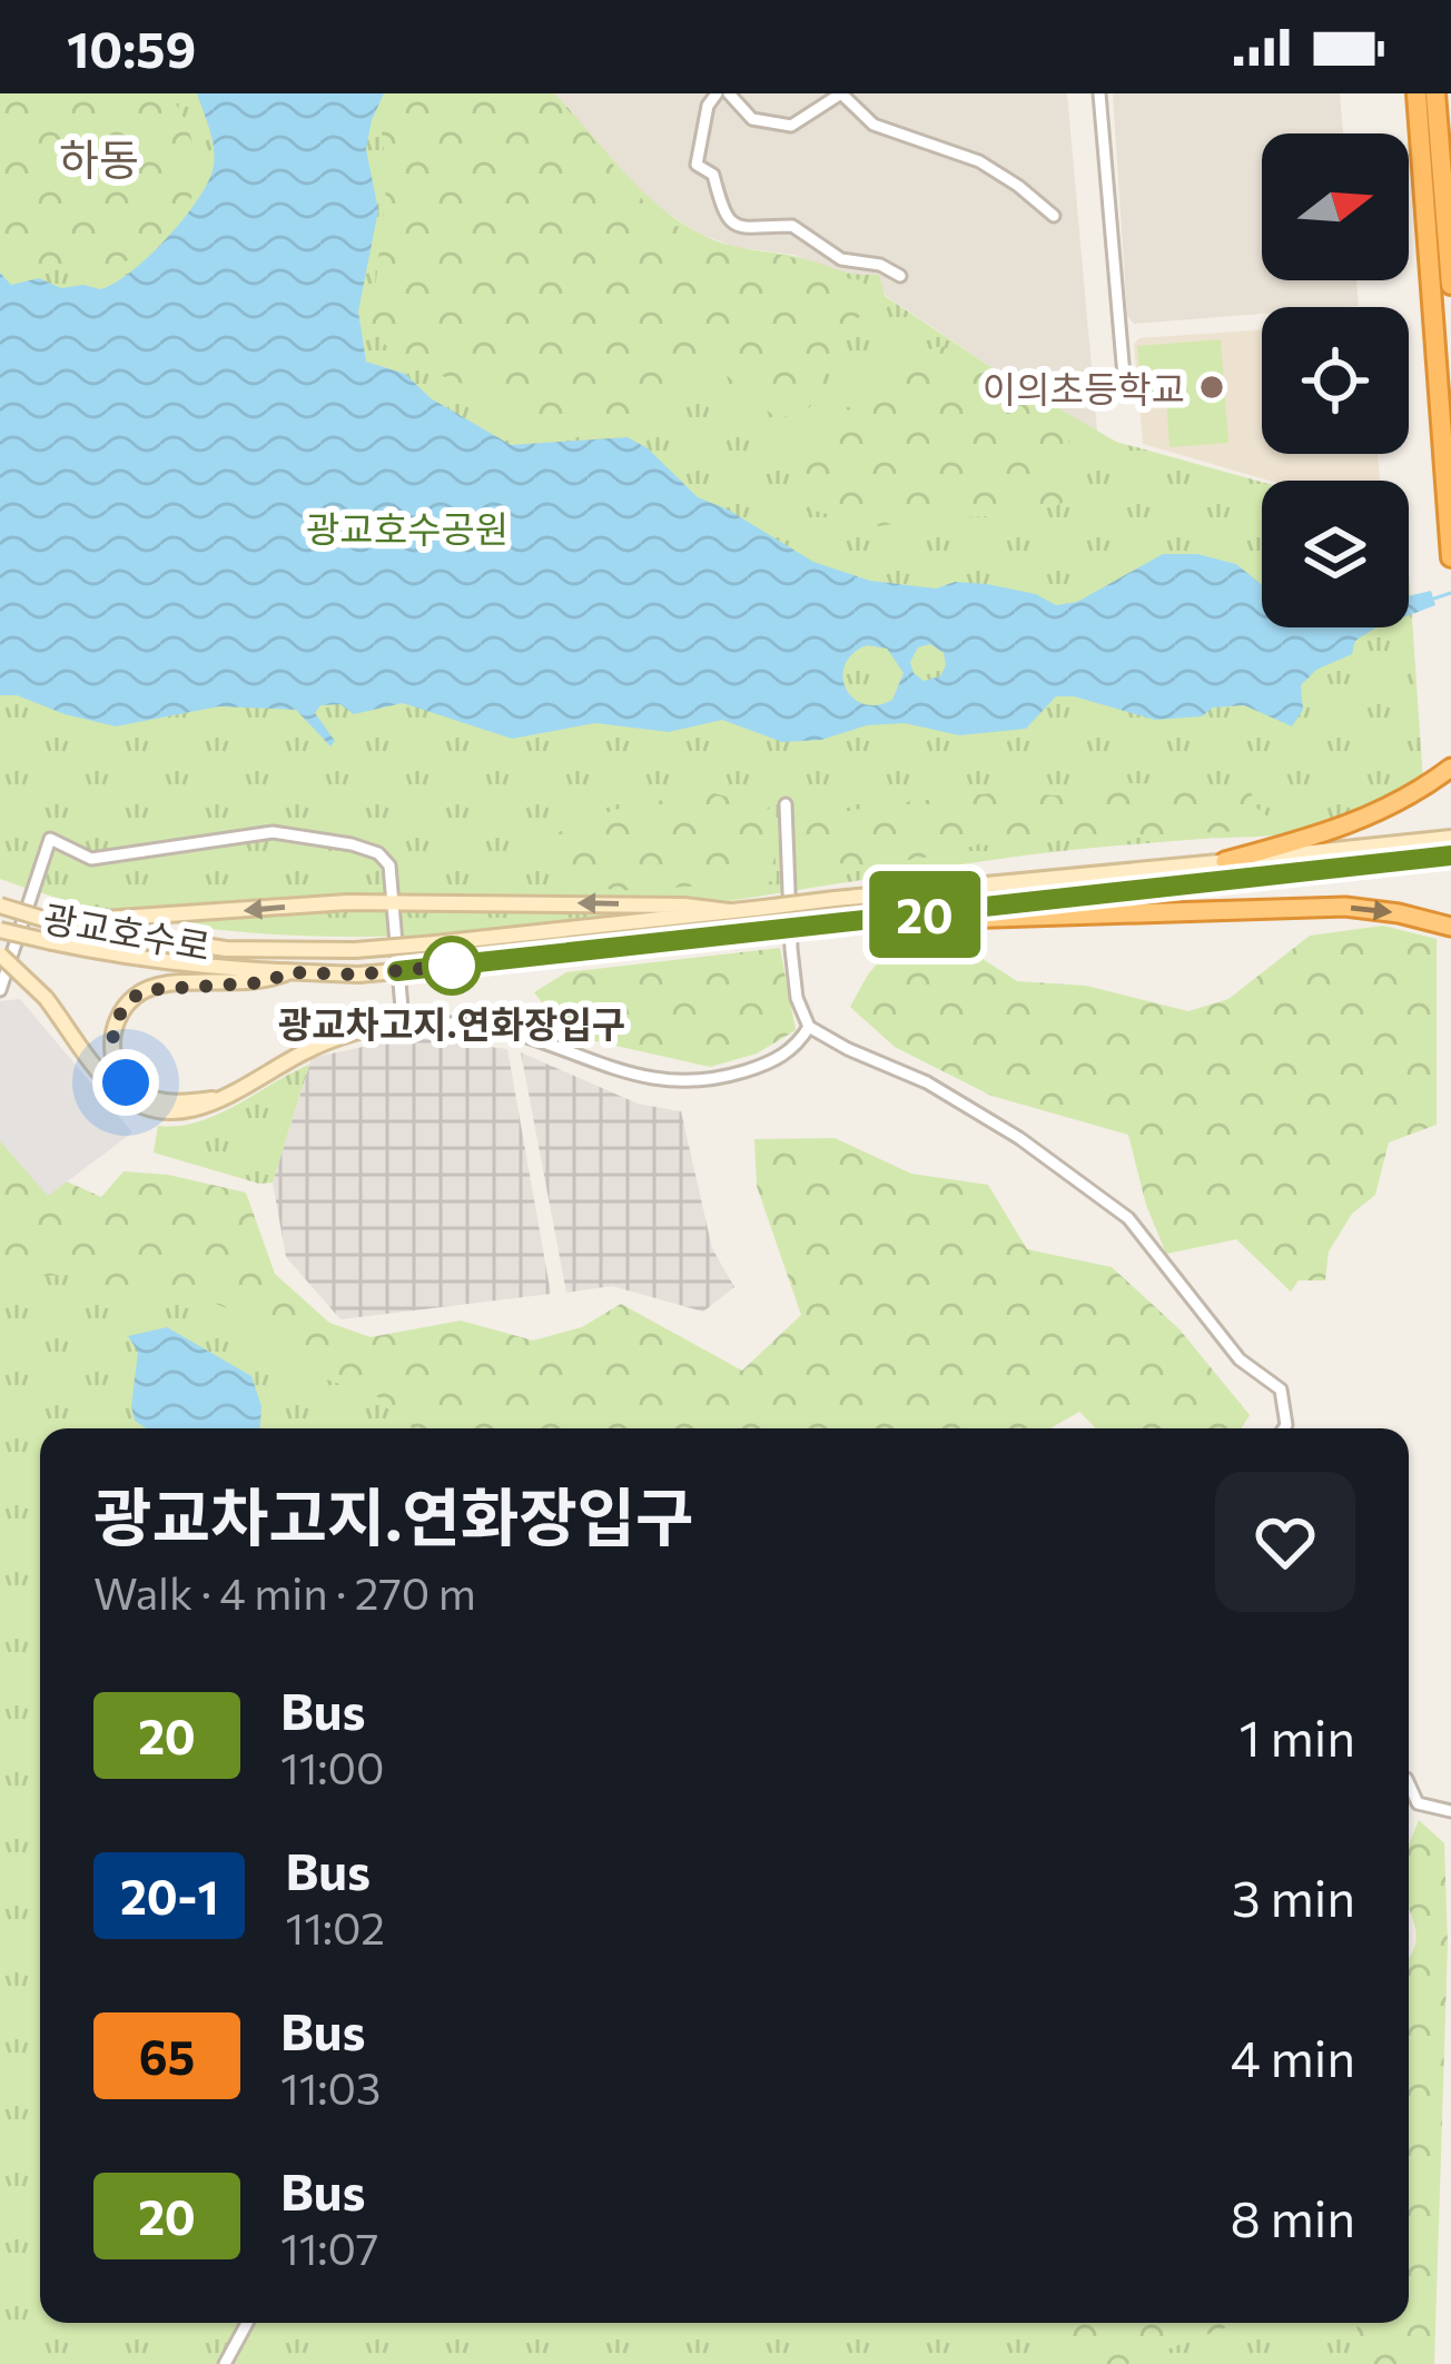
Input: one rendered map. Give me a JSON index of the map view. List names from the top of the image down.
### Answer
{
  "streets": {
    "main road": ["광교호수로"]
  },
  "districts": ["하동"],
  "parks": ["광교호수공원"],
  "places": ["이의초등학교", "광교차고지.연화장입구"],
  "lines": ["bus line 20"],
  "north": "right",
  "page": {
    "status": "10:59",
    "on_map": "20",
    "heading": ["광교차고지.연화장입구", "Walk · 4 min · 270 m"],
    "list": [
      {
        "mark": "20",
        "name": "Bus",
        "note": "11:00",
        "value": "1 min"
      },
      {
        "mark": "20-1",
        "name": "Bus",
        "note": "11:02",
        "value": "3 min"
      },
      {
        "mark": "65",
        "name": "Bus",
        "note": "11:03",
        "value": "4 min"
      },
      {
        "mark": "20",
        "name": "Bus",
        "note": "11:07",
        "value": "8 min"
      }
    ]
  }
}
